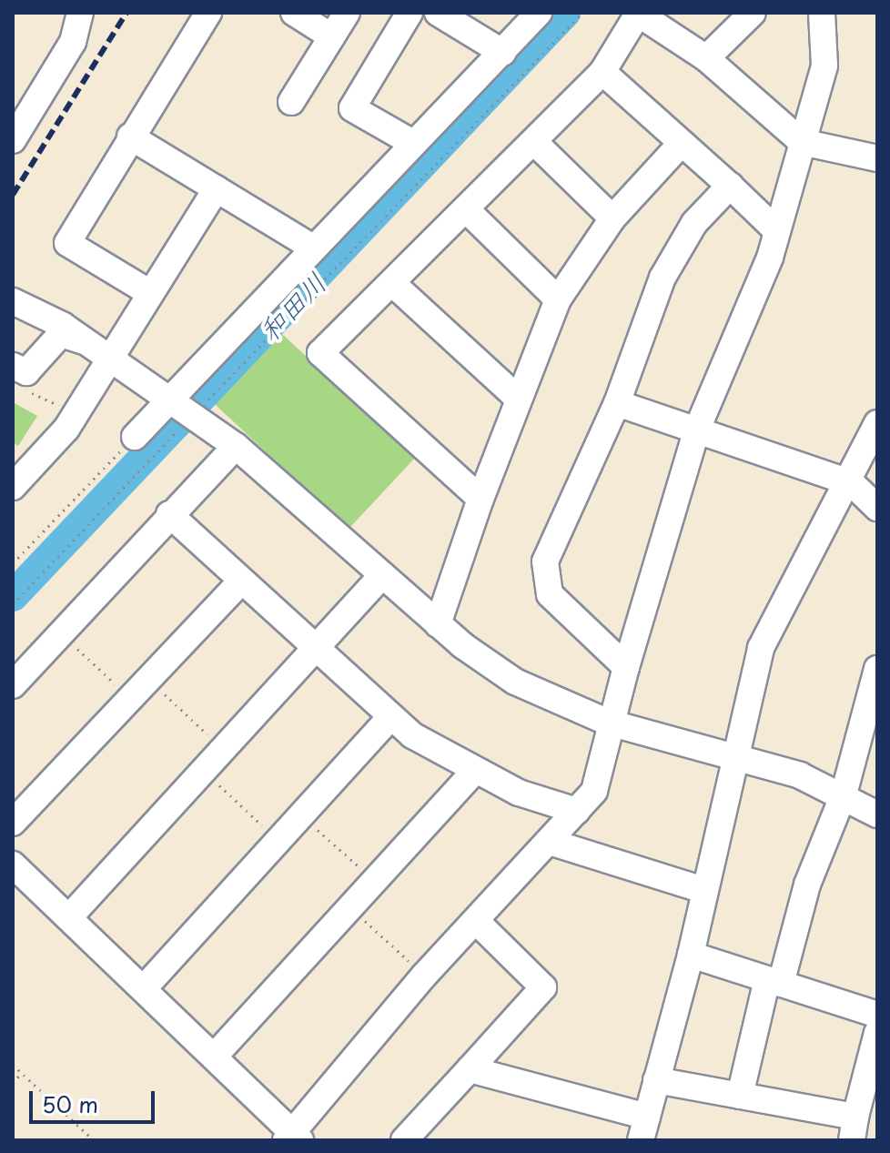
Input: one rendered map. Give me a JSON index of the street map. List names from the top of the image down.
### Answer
{
  "water": ["和田川"],
  "scale_bar": "50 m"
}
